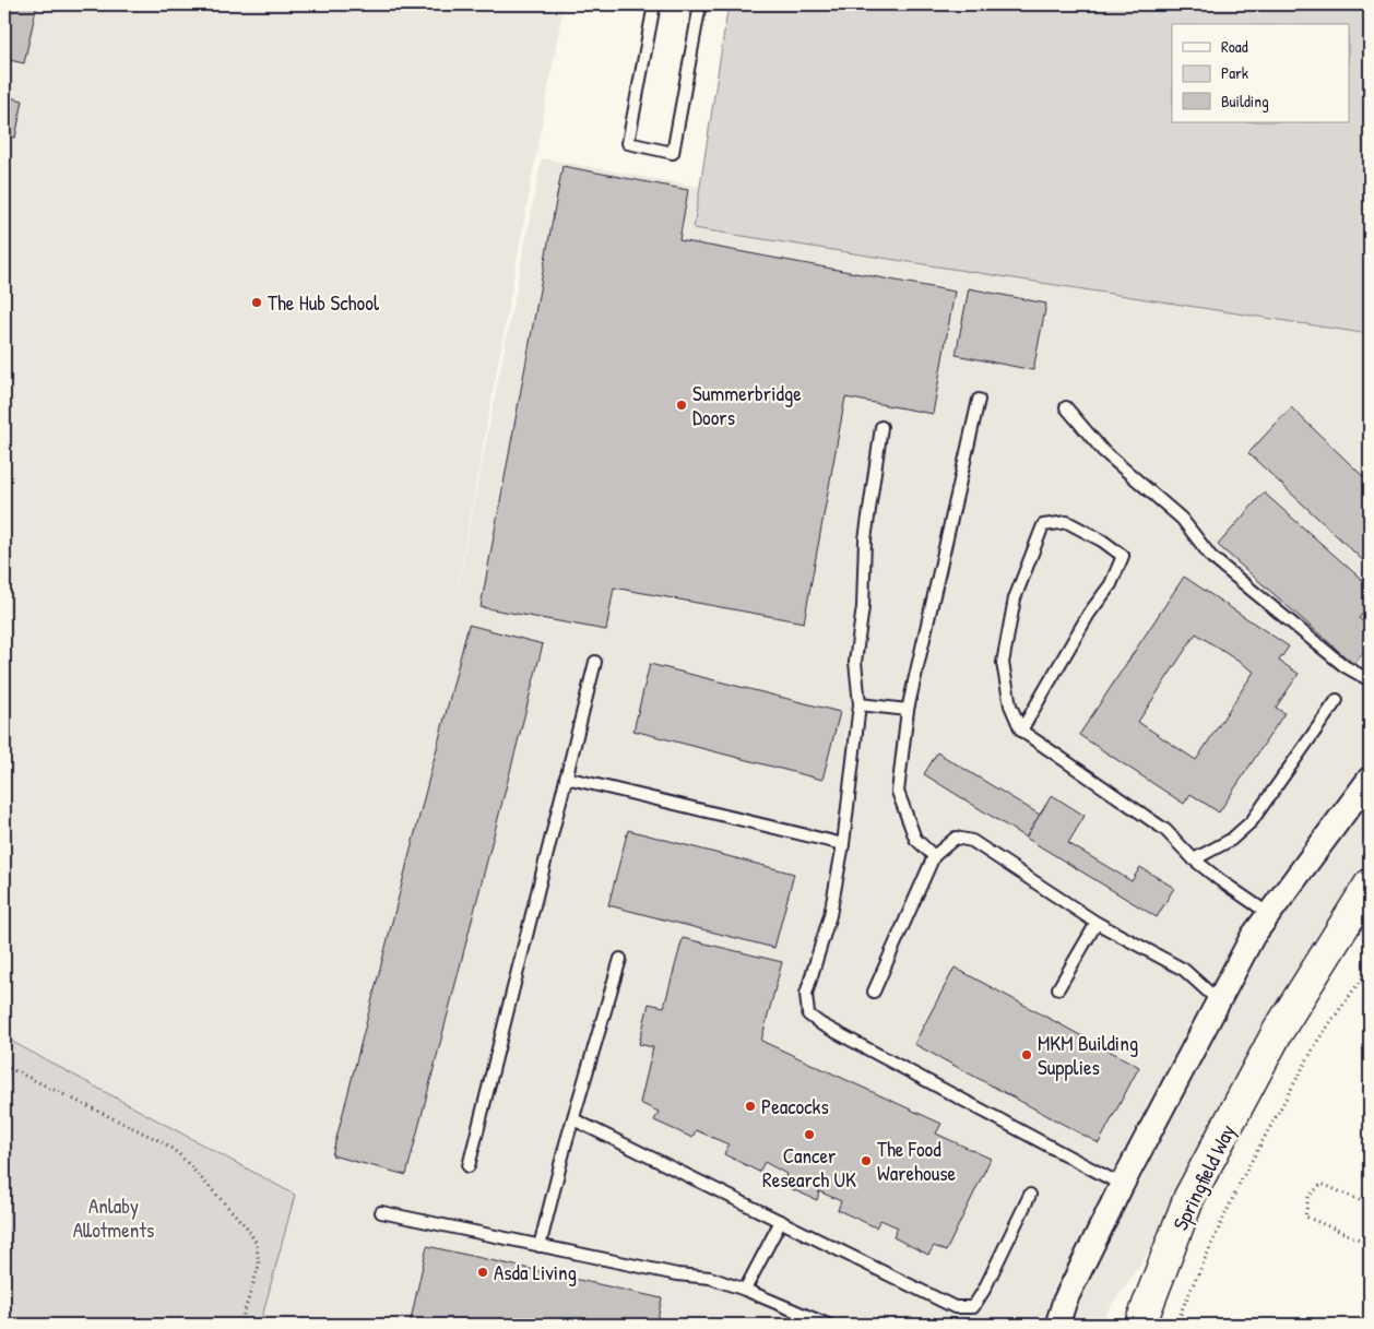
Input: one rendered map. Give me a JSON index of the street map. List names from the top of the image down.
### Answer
{
  "streets": {
    "main road": ["Springfield Way"]
  },
  "parks": ["Anlaby Allotments"],
  "places": [
    "The Hub School",
    "Summerbridge Doors",
    "MKM Building Supplies",
    "Peacocks",
    "Cancer Research UK",
    "The Food Warehouse",
    "Asda Living"
  ],
  "legend": ["Road", "Park", "Building"]
}
